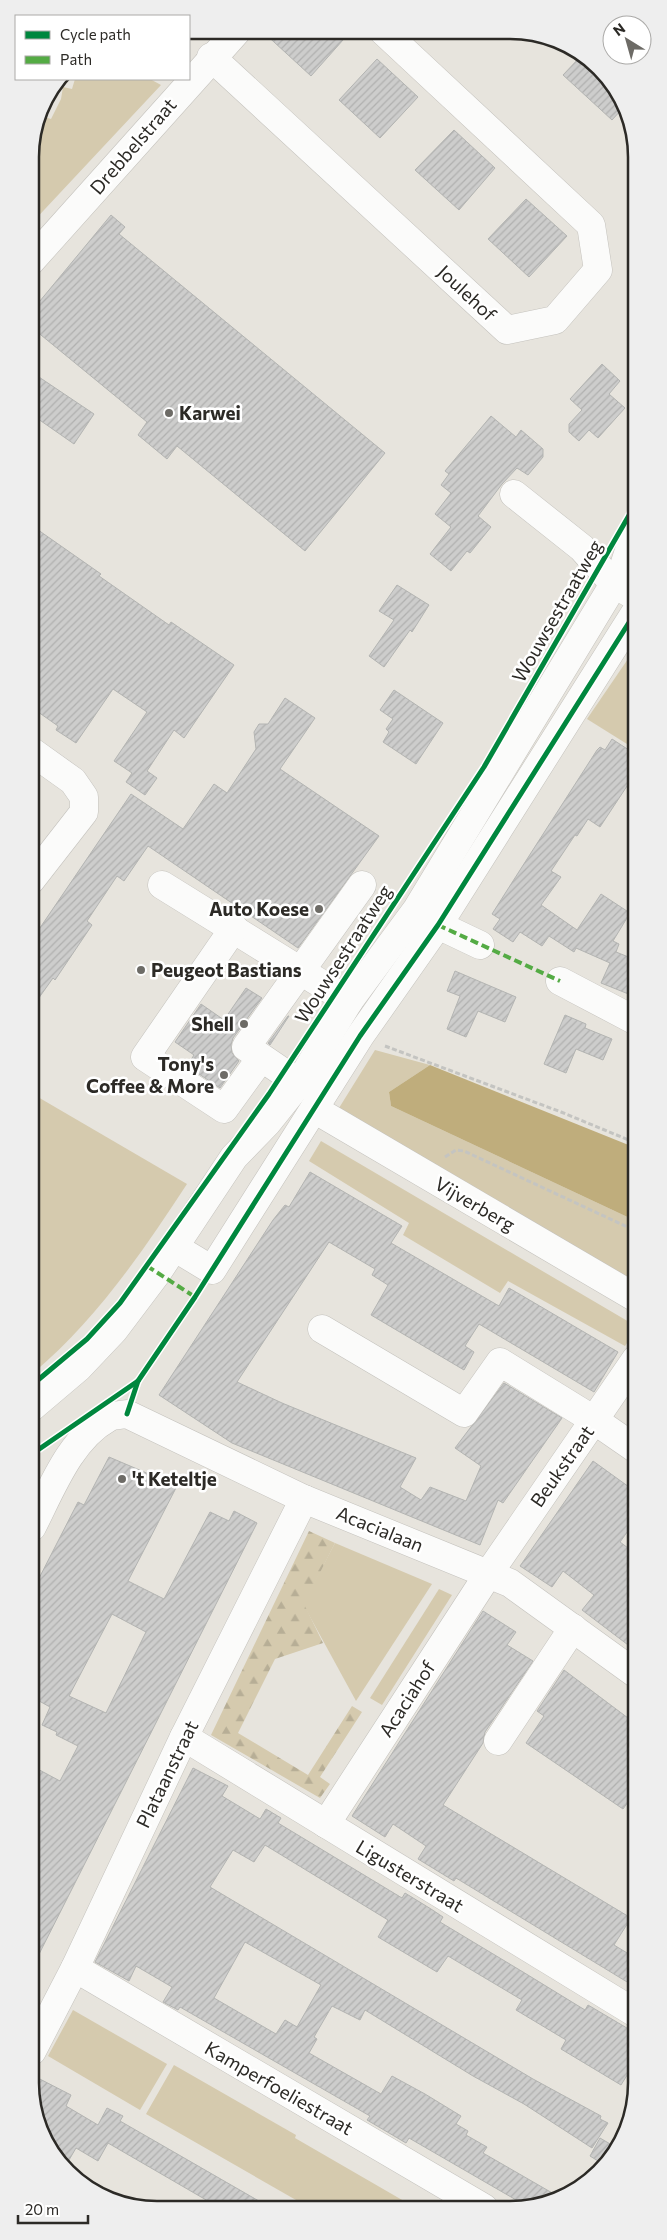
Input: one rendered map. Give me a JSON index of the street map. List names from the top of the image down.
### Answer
{
  "streets": {
    "street": [
      "Drebbelstraat",
      "Joulehof",
      "Wouwsestraatweg",
      "Vijverberg",
      "Beukstraat",
      "Acacialaan",
      "Acaciahof",
      "Plataanstraat",
      "Ligusterstraat",
      "Kamperfoeliestraat"
    ]
  },
  "crossings": [
    ["Drebbelstraat", "Joulehof"],
    ["Beukstraat", "Acacialaan"],
    ["Beukstraat", "Acaciahof"],
    ["Acacialaan", "Acaciahof"],
    ["Acacialaan", "Plataanstraat"],
    ["Acaciahof", "Ligusterstraat"],
    ["Plataanstraat", "Ligusterstraat"],
    ["Plataanstraat", "Kamperfoeliestraat"]
  ],
  "places": [
    "Karwei",
    "Auto Koese",
    "Peugeot Bastians",
    "Shell",
    "Tony's Coffee & More",
    "'t Keteltje"
  ],
  "legend": ["Cycle path", "Path"],
  "scale_bar": "20 m",
  "north": "top left"
}
